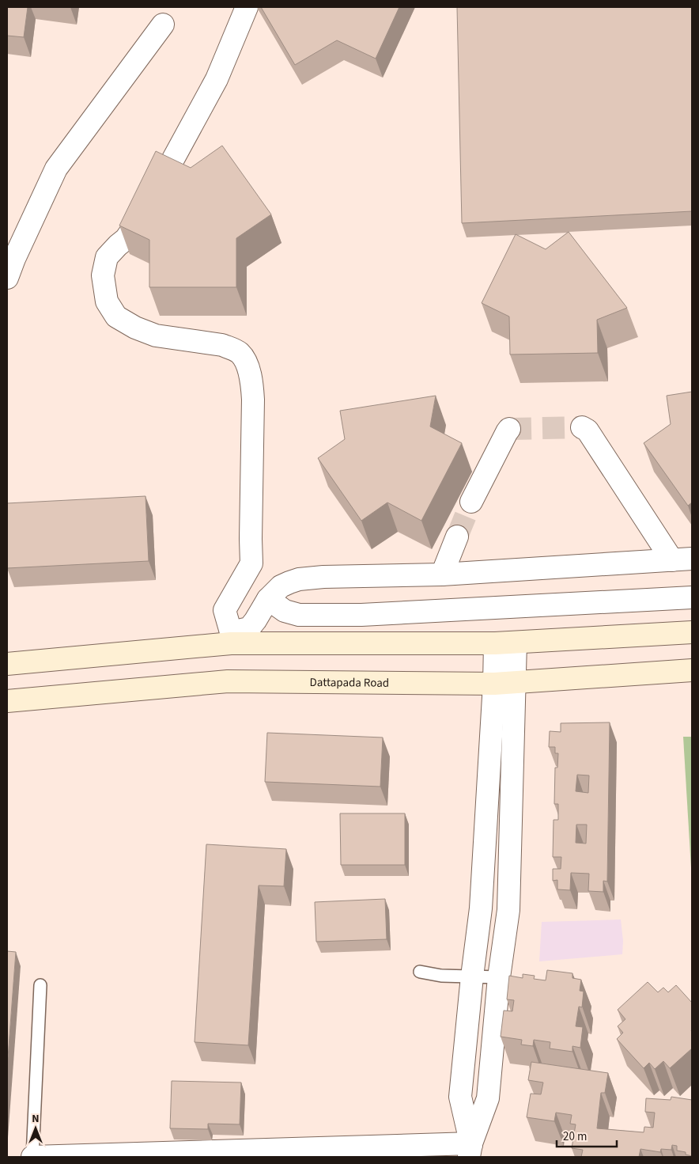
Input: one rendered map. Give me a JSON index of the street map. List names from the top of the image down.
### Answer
{
  "streets": {
    "main road": ["Dattapada Road"]
  },
  "scale_bar": "20 m",
  "north": "top"
}
